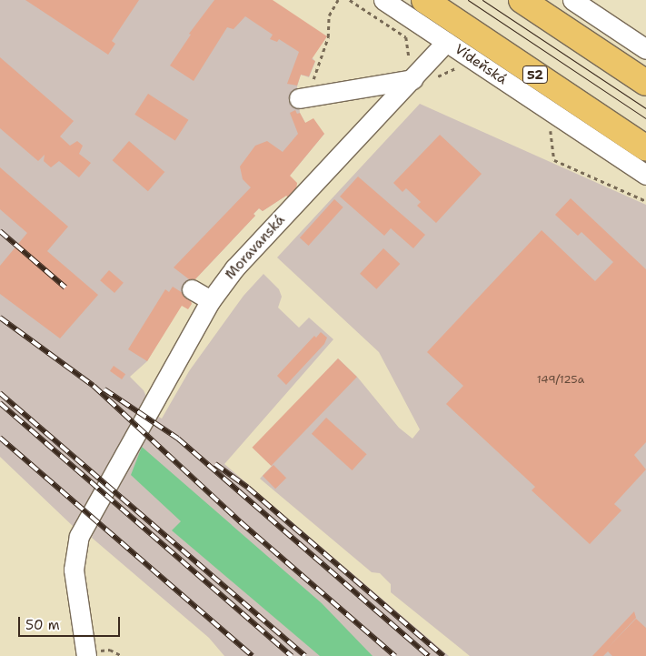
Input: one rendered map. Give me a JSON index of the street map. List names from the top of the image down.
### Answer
{
  "streets": {
    "highway": ["Vídeňská", "52"],
    "street": ["Moravanská"]
  },
  "crossings": [
    ["Vídeňská", "Moravanská"]
  ],
  "house_numbers": ["149/125a"],
  "scale_bar": "50 m"
}
